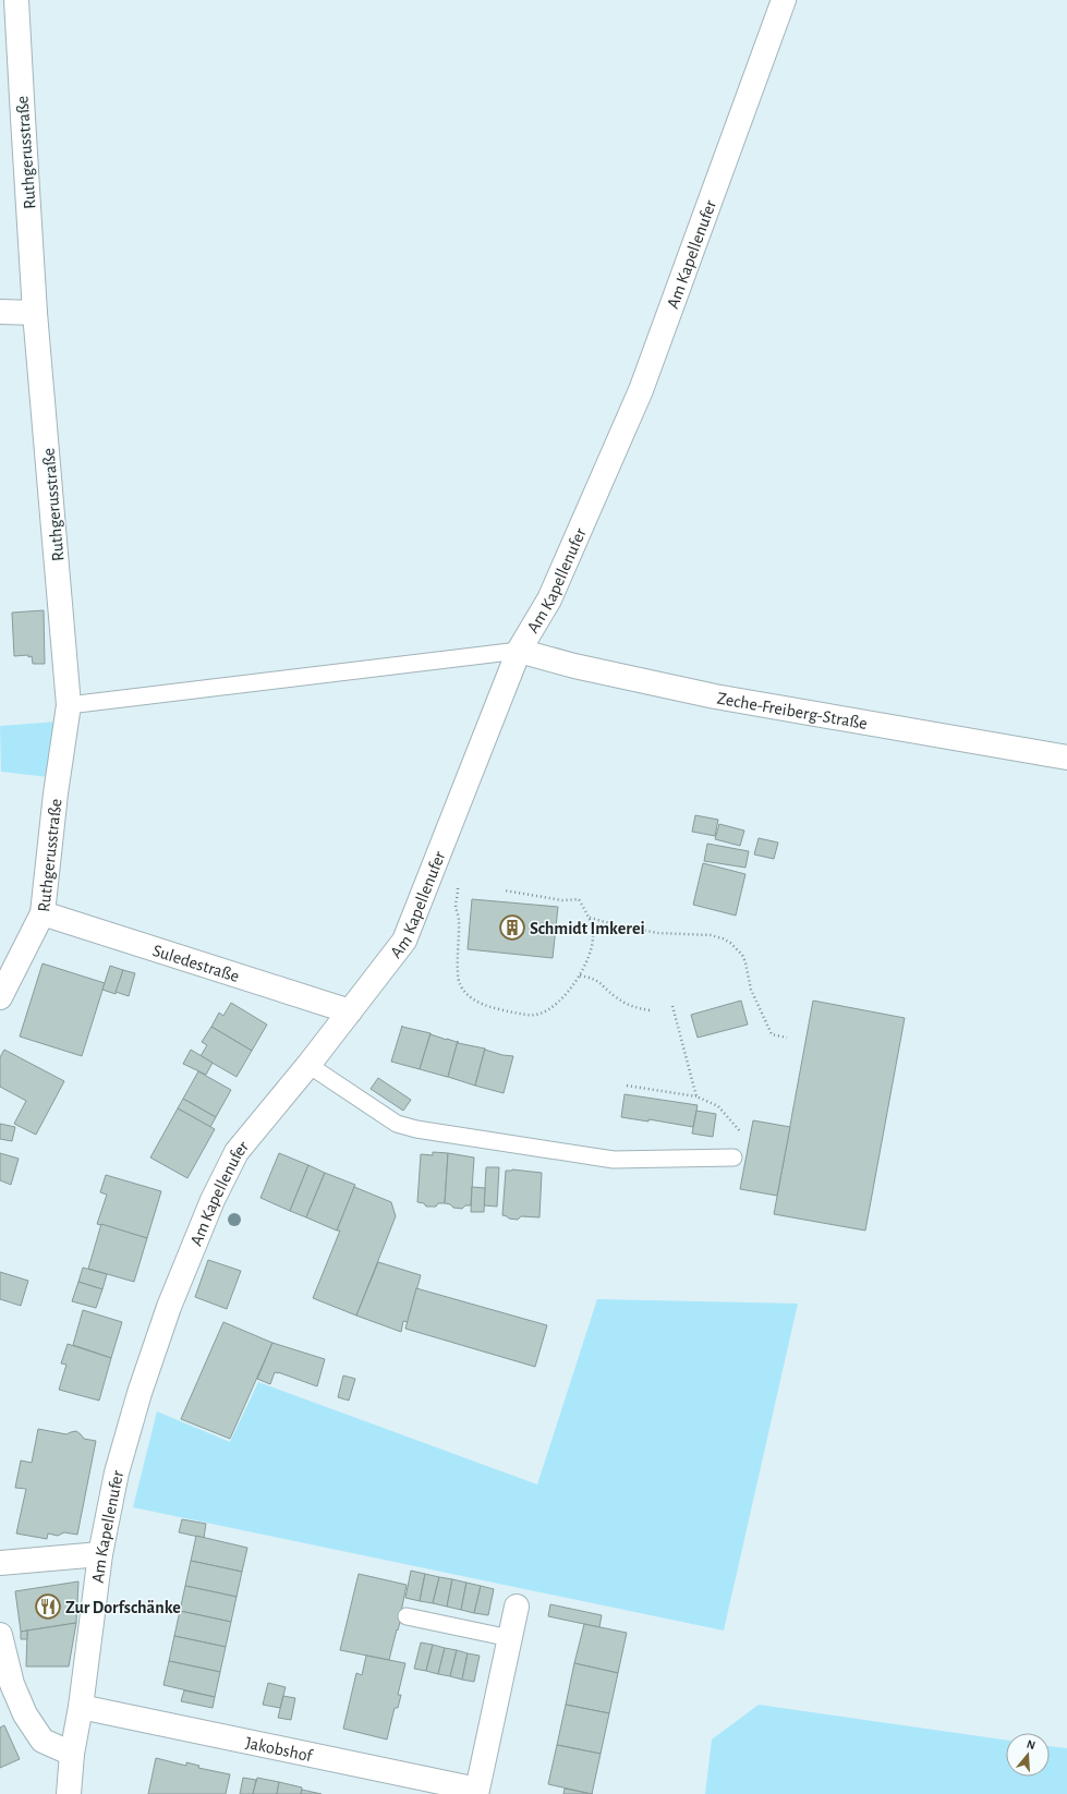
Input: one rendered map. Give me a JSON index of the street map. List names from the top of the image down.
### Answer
{
  "streets": {
    "street": [
      "Ruthgerusstraße",
      "Am Kapellenufer",
      "Zeche-Freiberg-Straße",
      "Suledestraße",
      "Jakobshof"
    ]
  },
  "crossings": [
    ["Ruthgerusstraße", "Suledestraße"],
    ["Am Kapellenufer", "Zeche-Freiberg-Straße"],
    ["Am Kapellenufer", "Suledestraße"],
    ["Am Kapellenufer", "Jakobshof"]
  ],
  "places": {
    "building": ["Schmidt Imkerei"],
    "restaurant": ["Zur Dorfschänke"]
  },
  "north": "top"
}
